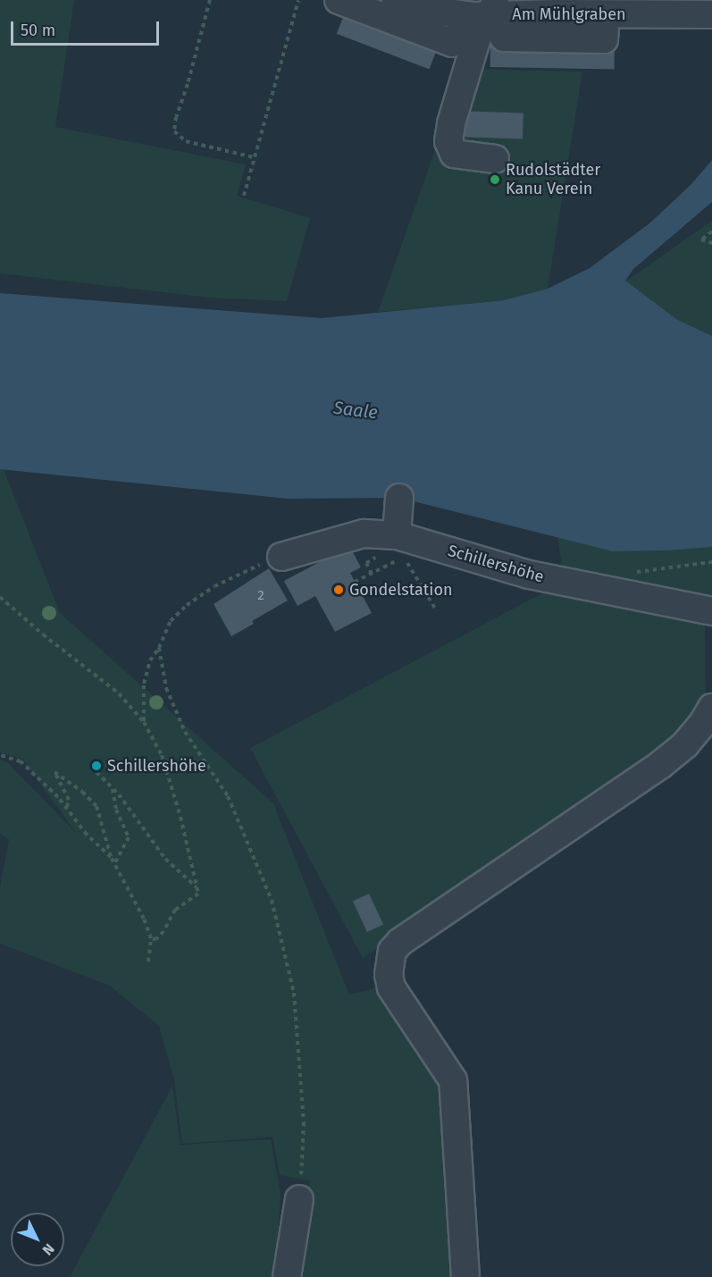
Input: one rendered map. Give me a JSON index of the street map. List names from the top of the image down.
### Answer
{
  "streets": {
    "street": ["Am Mühlgraben", "Schillershöhe"]
  },
  "water": ["Saale"],
  "places": ["Rudolstädter Kanu Verein", "Gondelstation", "Schillershöhe"],
  "house_numbers": ["2"],
  "scale_bar": "50 m",
  "north": "bottom right"
}
